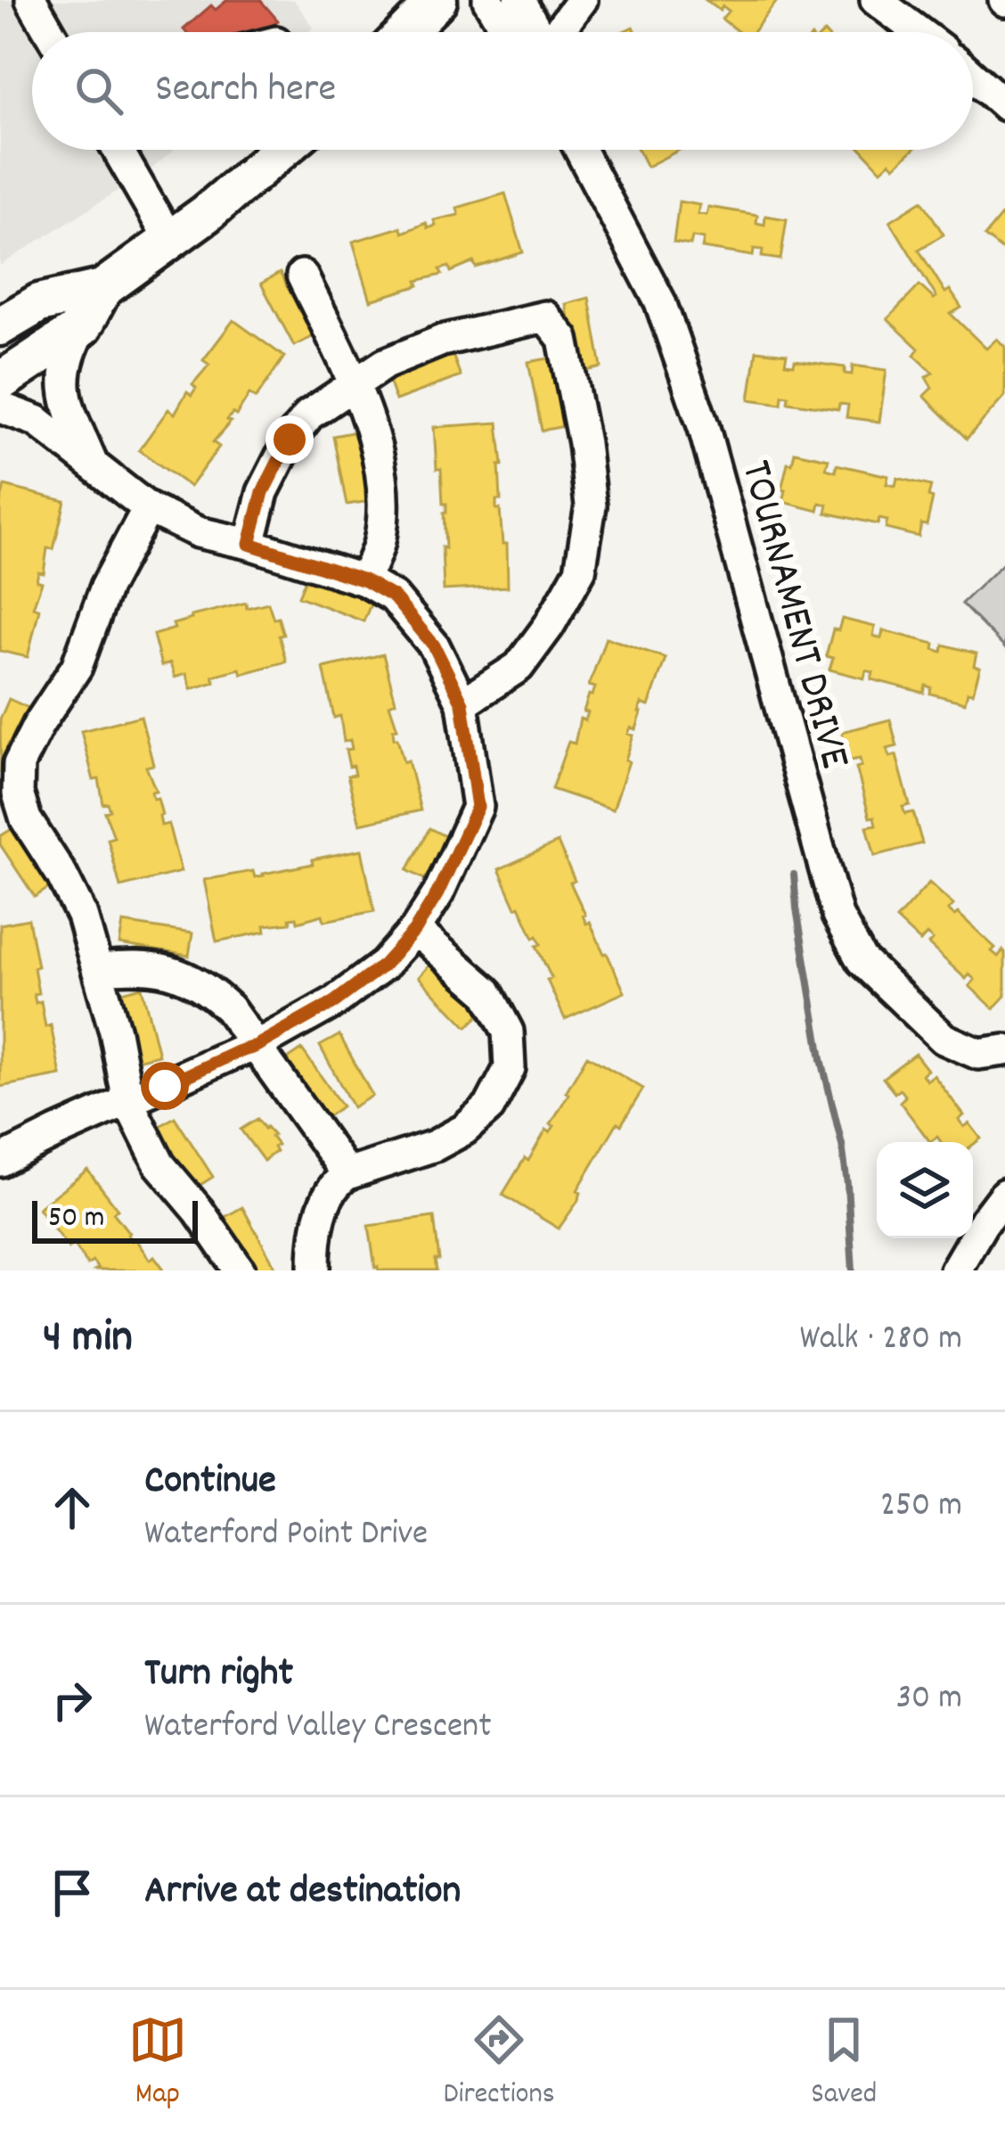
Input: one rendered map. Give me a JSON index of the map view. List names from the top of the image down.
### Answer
{
  "streets": {
    "street": ["TOURNAMENT DRIVE"]
  },
  "scale_bar": "50 m",
  "page": {
    "search": "Search here",
    "scale": "50 m",
    "heading": ["4 min", "Walk · 280 m"],
    "list": [
      ["Continue", "Waterford Point Drive", "250 m"],
      ["Turn right", "Waterford Valley Crescent", "30 m"],
      "Arrive at destination"
    ],
    "nav": ["Map", "Directions", "Saved"]
  }
}
